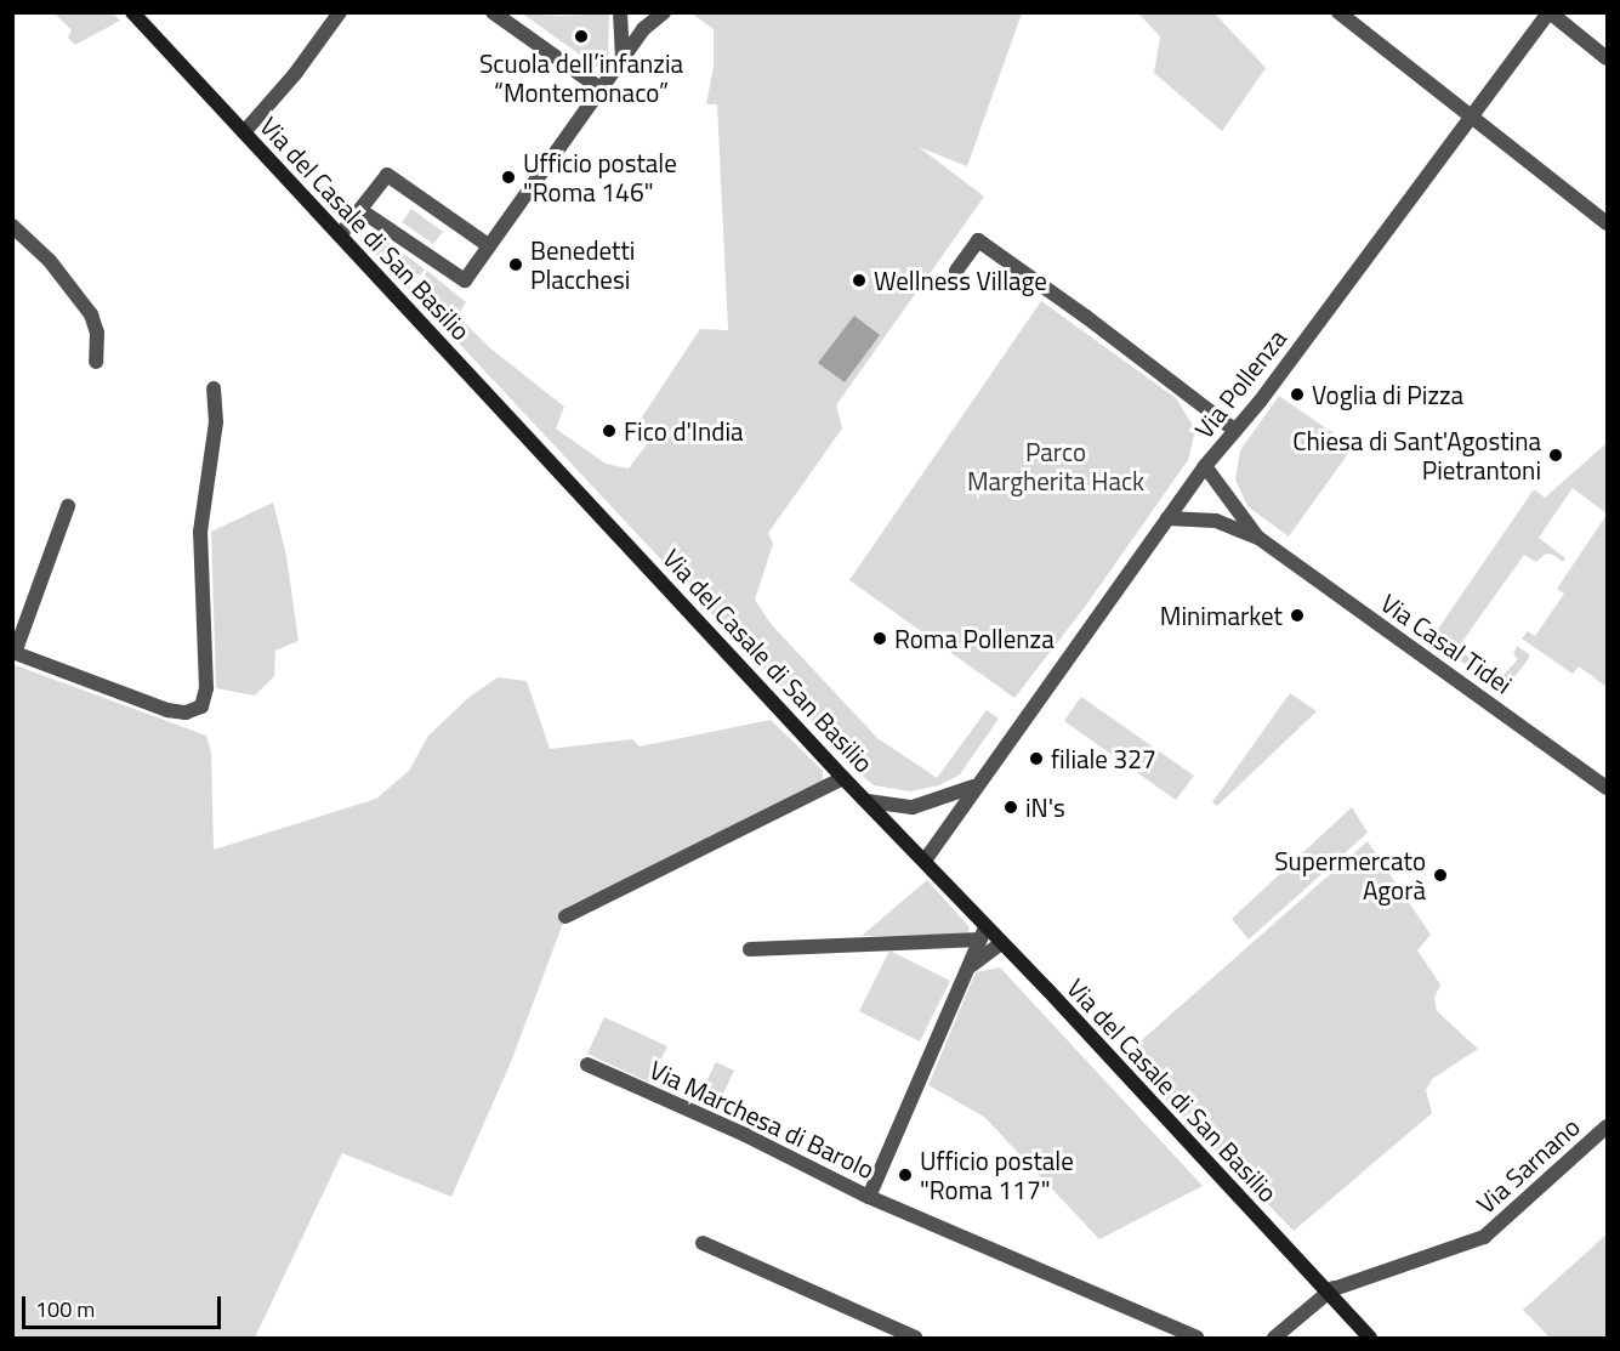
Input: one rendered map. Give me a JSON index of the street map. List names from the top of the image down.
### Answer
{
  "streets": {
    "street": [
      "Via del Casale di San Basilio",
      "Via Pollenza",
      "Via Casal Tidei",
      "Via Marchesa di Barolo",
      "Via Sarnano"
    ]
  },
  "crossings": [
    ["Via del Casale di San Basilio", "Via Pollenza"],
    ["Via del Casale di San Basilio", "Via Sarnano"],
    ["Via Pollenza", "Via Casal Tidei"]
  ],
  "parks": ["Parco Margherita Hack"],
  "places": [
    "Scuola dell’infanzia “Montemonaco”",
    "Ufficio postale \"Roma 146\"",
    "Benedetti Placchesi",
    "Wellness Village",
    "Voglia di Pizza",
    "Fico d'India",
    "Chiesa di Sant'Agostina Pietrantoni",
    "Minimarket",
    "Roma Pollenza",
    "filiale 327",
    "iN's",
    "Supermercato Agorà",
    "Ufficio postale \"Roma 117\""
  ],
  "scale_bar": "100 m"
}
